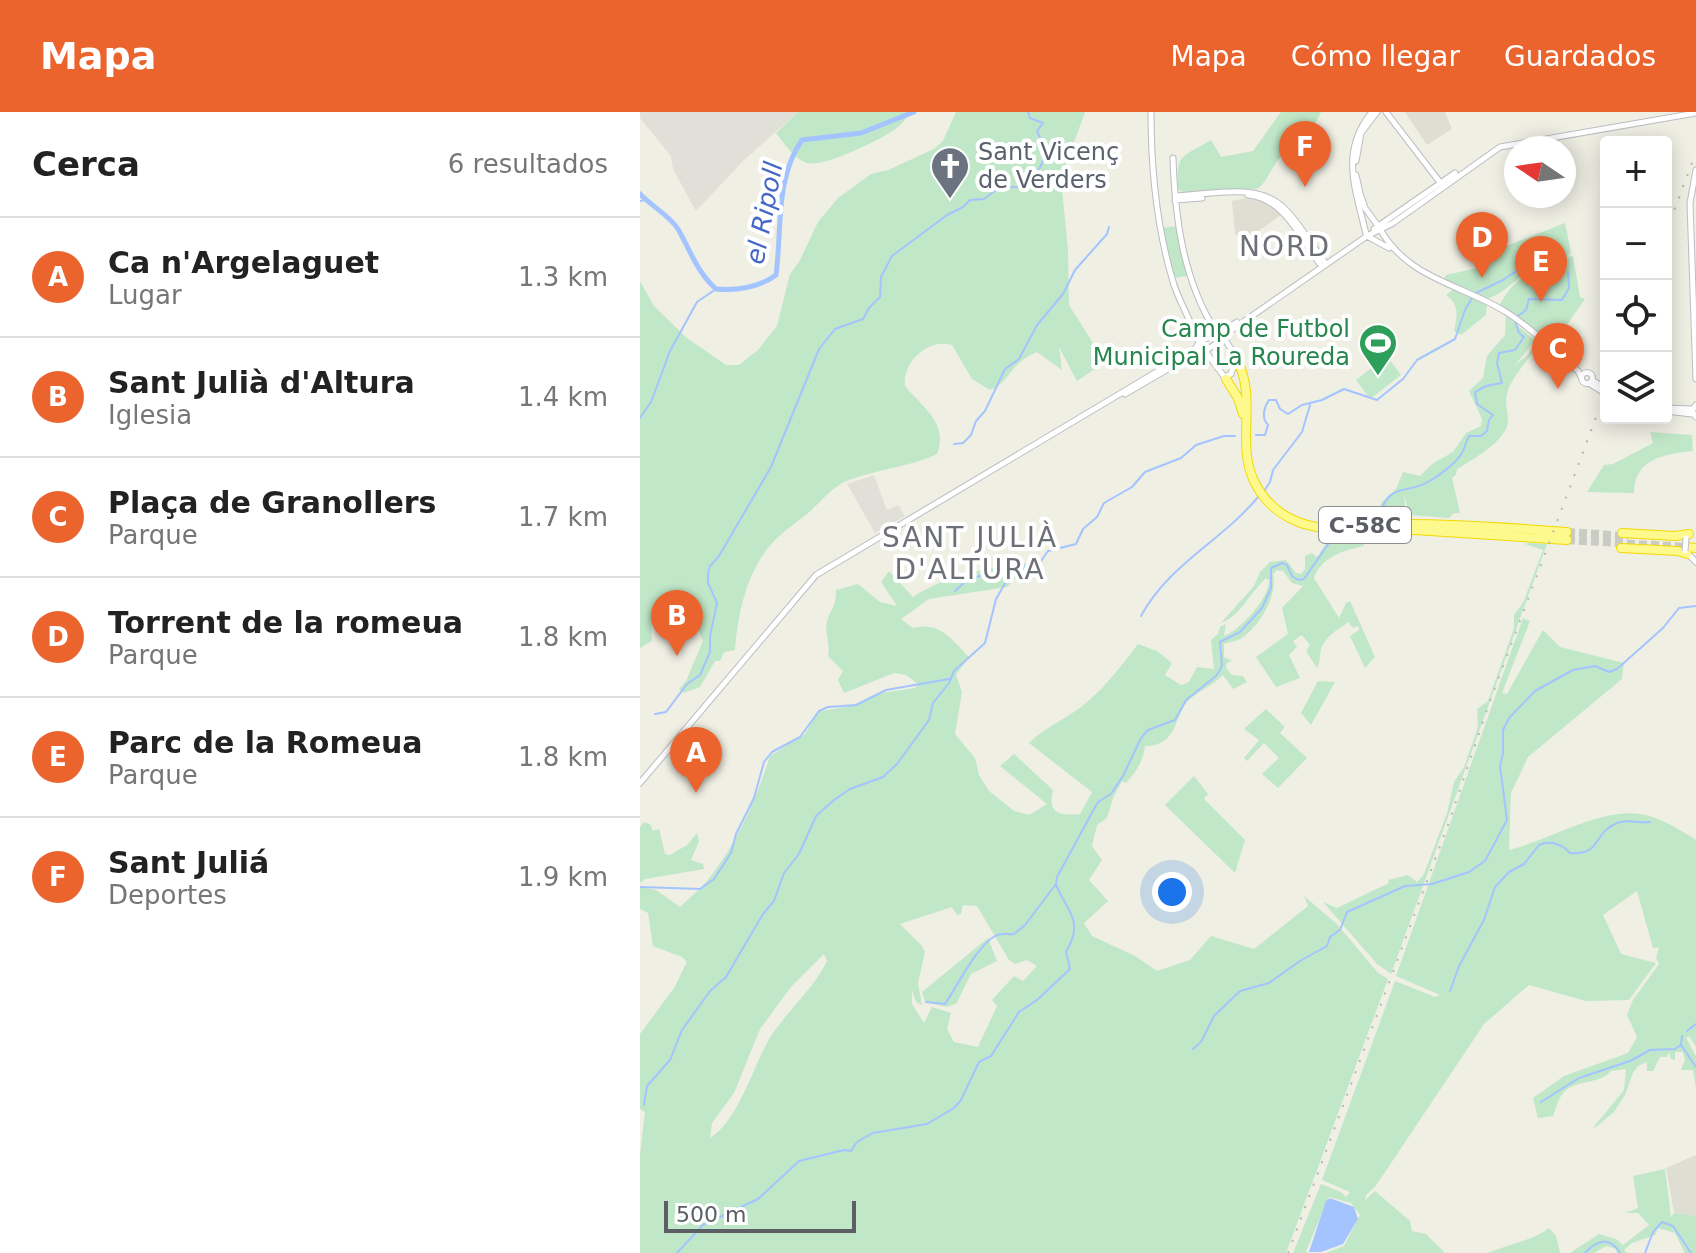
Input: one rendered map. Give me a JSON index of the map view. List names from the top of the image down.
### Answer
{
  "streets": {
    "highway": ["C-58C"]
  },
  "districts": ["NORD", "SANT JULIÀ D'ALTURA"],
  "water": ["el Ripoll"],
  "places": {
    "church": ["Sant Vicenç de Verders"],
    "sports": ["Camp de Futbol Municipal La Roureda"]
  },
  "scale_bar": "500 m",
  "north": "left",
  "page": {
    "header": "Mapa",
    "nav": ["Mapa", "Cómo llegar", "Guardados"],
    "heading": ["Cerca", "6 resultados"],
    "pins": [
      "F",
      "D",
      "E",
      "C",
      "B",
      "A"
    ],
    "map_buttons": ["+", "−"],
    "list": [
      {
        "mark": "A",
        "name": "Ca n'Argelaguet",
        "note": "Lugar",
        "value": "1.3 km"
      },
      {
        "mark": "B",
        "name": "Sant Julià d'Altura",
        "note": "Iglesia",
        "value": "1.4 km"
      },
      {
        "mark": "C",
        "name": "Plaça de Granollers",
        "note": "Parque",
        "value": "1.7 km"
      },
      {
        "mark": "D",
        "name": "Torrent de la romeua",
        "note": "Parque",
        "value": "1.8 km"
      },
      {
        "mark": "E",
        "name": "Parc de la Romeua",
        "note": "Parque",
        "value": "1.8 km"
      },
      {
        "mark": "F",
        "name": "Sant Juliá",
        "note": "Deportes",
        "value": "1.9 km"
      }
    ],
    "scale": "500 m"
  }
}
